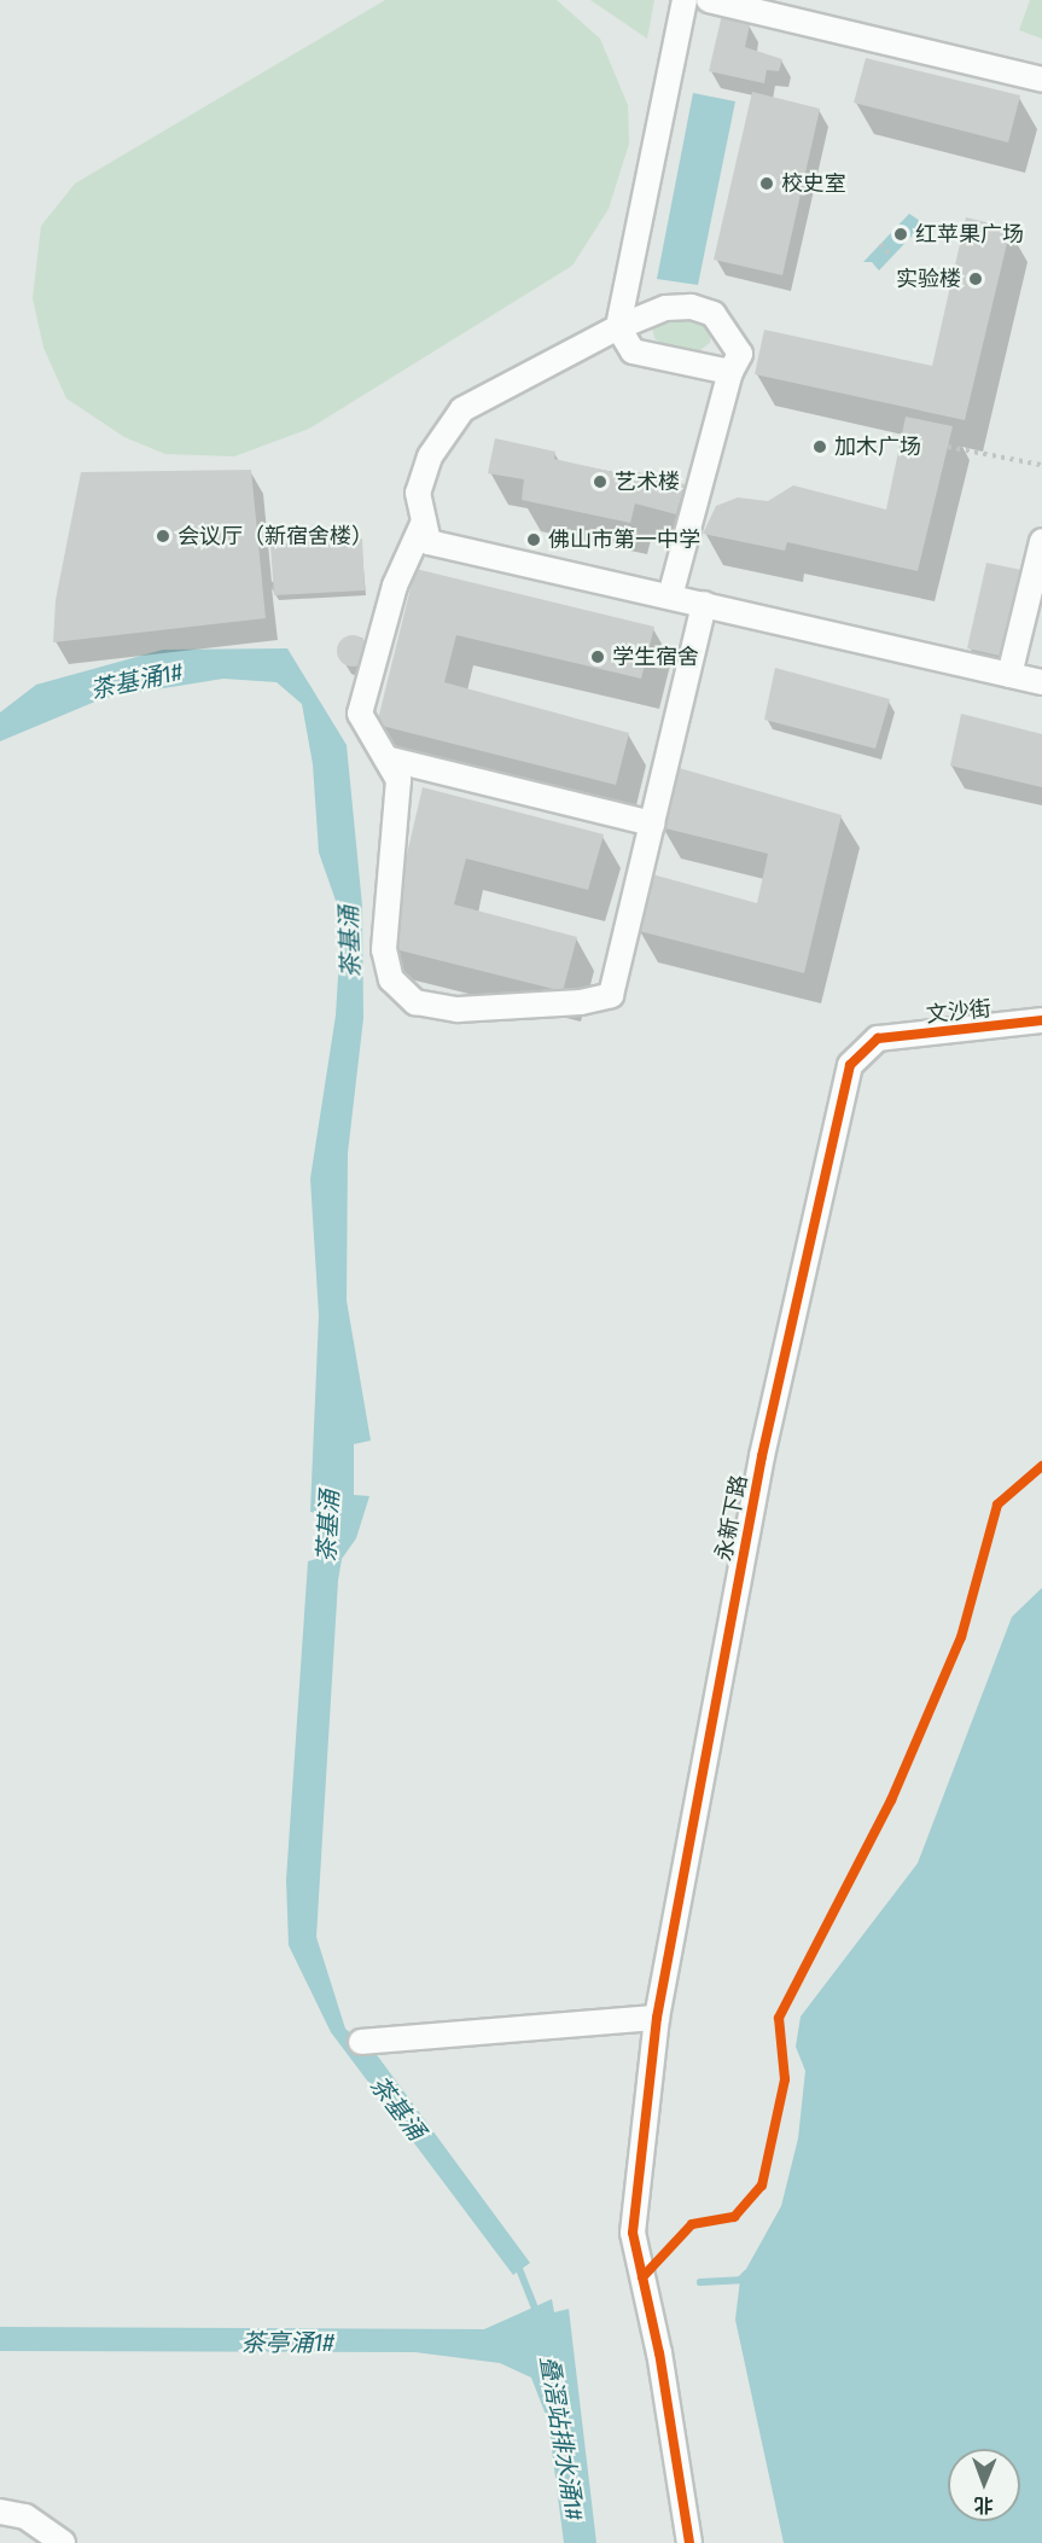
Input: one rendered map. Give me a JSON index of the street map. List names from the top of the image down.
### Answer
{
  "streets": {
    "street": ["文沙街", "永新下路"]
  },
  "crossings": [
    ["文沙街", "永新下路"]
  ],
  "water": [
    "茶基涌1#",
    "茶基涌",
    "茶亭涌1#",
    "叠滘站排水涌1#"
  ],
  "places": [
    "校史室",
    "红苹果广场",
    "实验楼",
    "加木广场",
    "艺术楼",
    "会议厅（新宿舍楼）",
    "佛山市第一中学",
    "学生宿舍"
  ],
  "north": "bottom"
}
